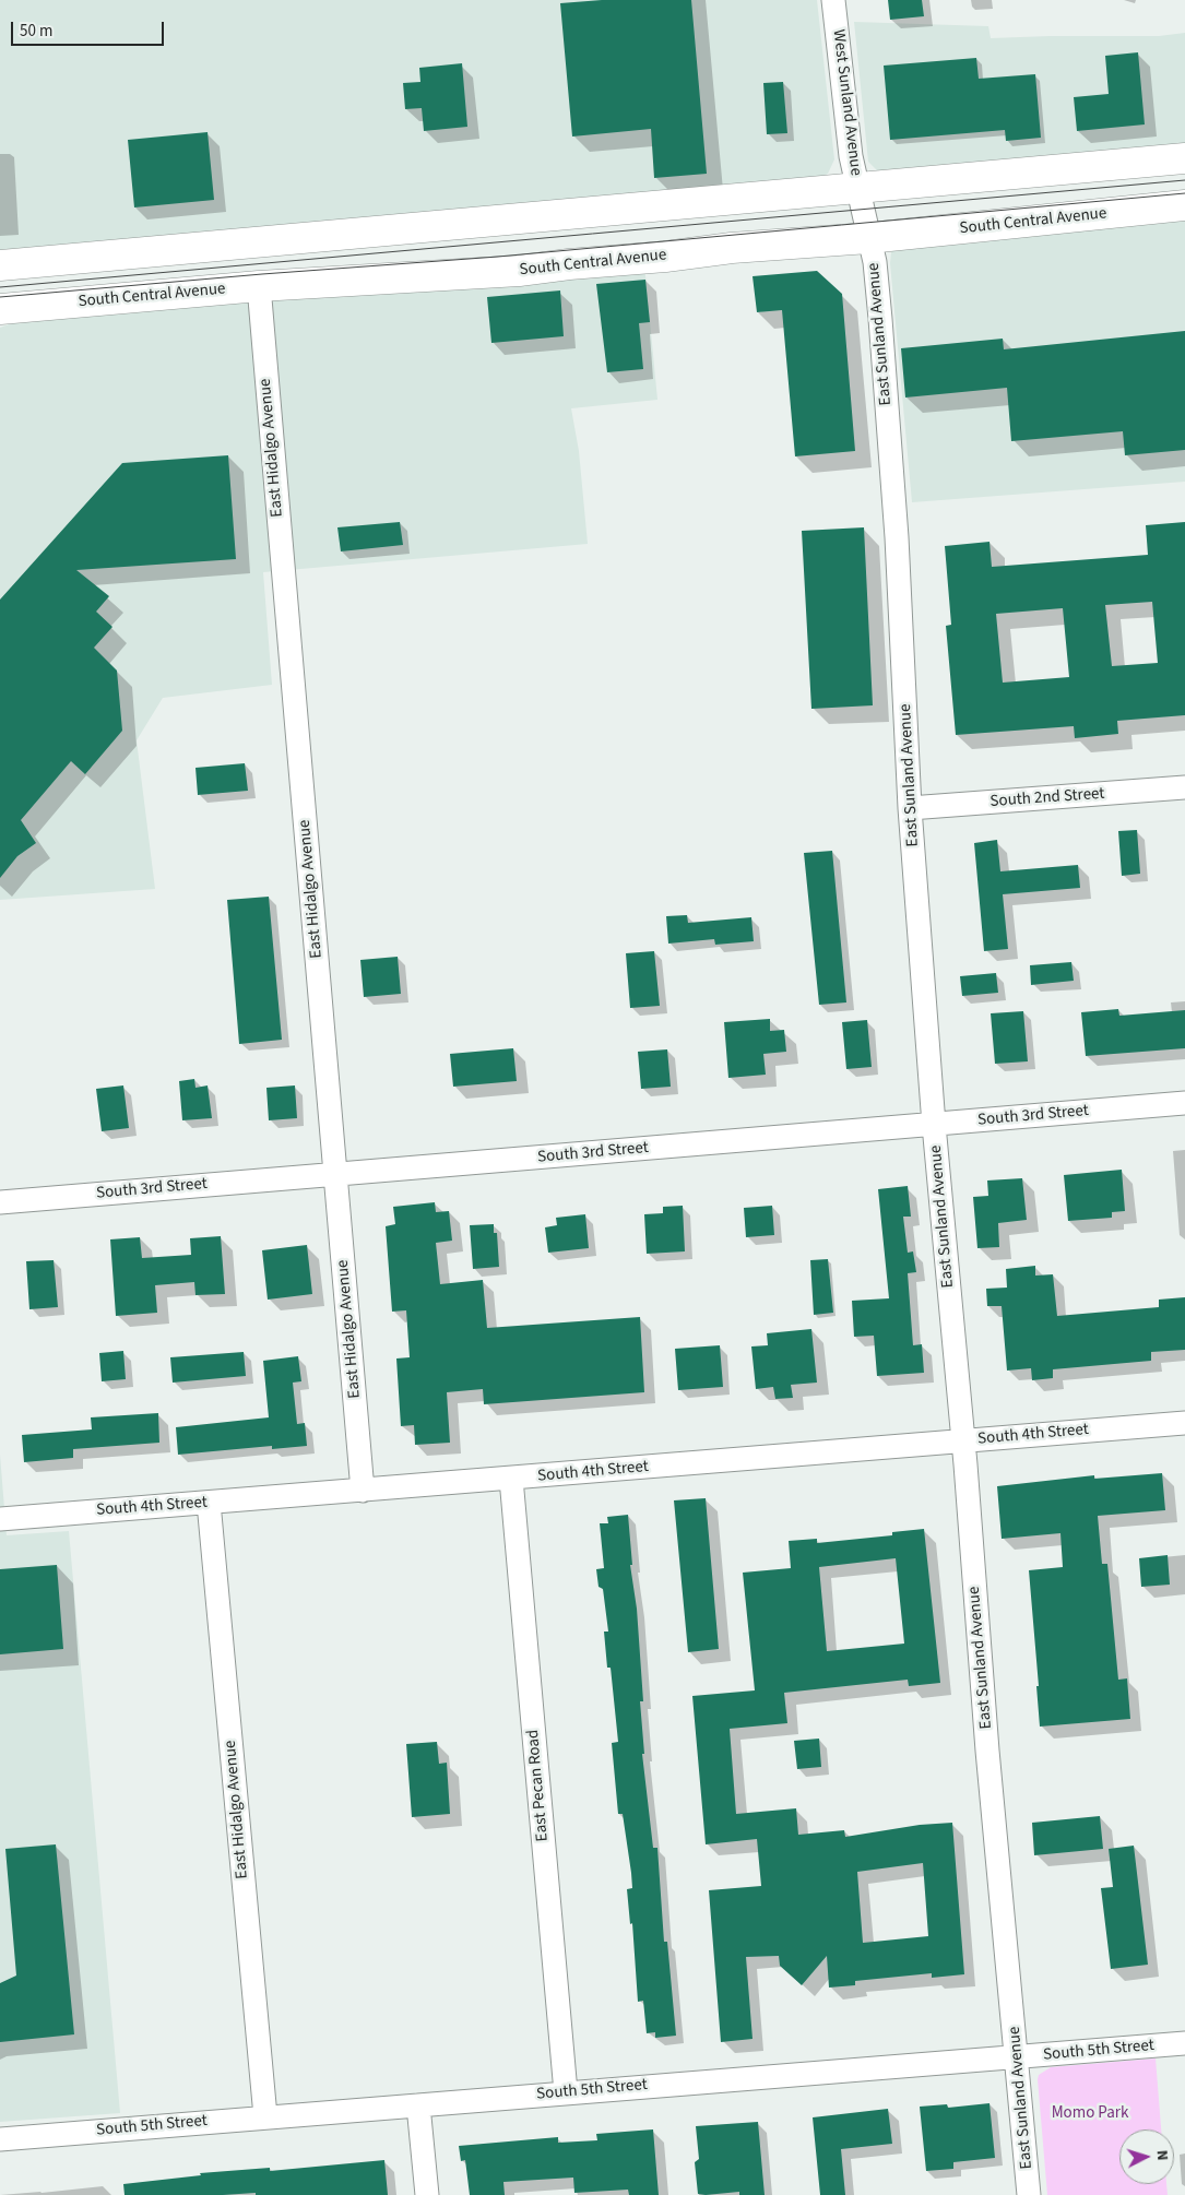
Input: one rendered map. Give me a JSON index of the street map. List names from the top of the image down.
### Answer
{
  "streets": {
    "main road": ["South Central Avenue"],
    "street": [
      "West Sunland Avenue",
      "East Sunland Avenue",
      "East Hidalgo Avenue",
      "South 2nd Street",
      "South 3rd Street",
      "South 4th Street",
      "East Pecan Road",
      "South 5th Street"
    ]
  },
  "crossings": [
    ["West Sunland Avenue", "South Central Avenue"],
    ["West Sunland Avenue", "East Sunland Avenue"],
    ["South Central Avenue", "East Sunland Avenue"],
    ["South Central Avenue", "East Hidalgo Avenue"],
    ["East Sunland Avenue", "South 2nd Street"],
    ["East Sunland Avenue", "South 3rd Street"],
    ["East Sunland Avenue", "South 4th Street"],
    ["East Sunland Avenue", "South 5th Street"],
    ["East Hidalgo Avenue", "South 3rd Street"],
    ["East Hidalgo Avenue", "South 4th Street"],
    ["East Hidalgo Avenue", "South 5th Street"],
    ["South 4th Street", "East Pecan Road"],
    ["East Pecan Road", "South 5th Street"]
  ],
  "parks": ["Momo Park"],
  "scale_bar": "50 m",
  "north": "right"
}
